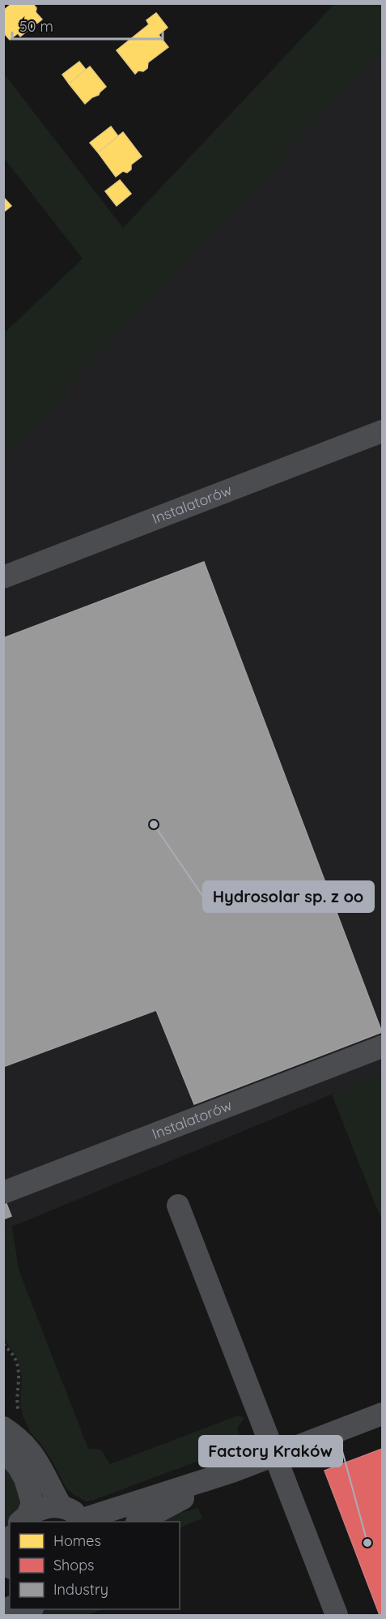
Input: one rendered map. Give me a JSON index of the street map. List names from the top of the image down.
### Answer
{
  "streets": {
    "street": ["Instalatorów"]
  },
  "places": ["Hydrosolar sp. z oo", "Factory Kraków"],
  "legend": ["Homes", "Shops", "Industry"],
  "scale_bar": "50 m"
}
